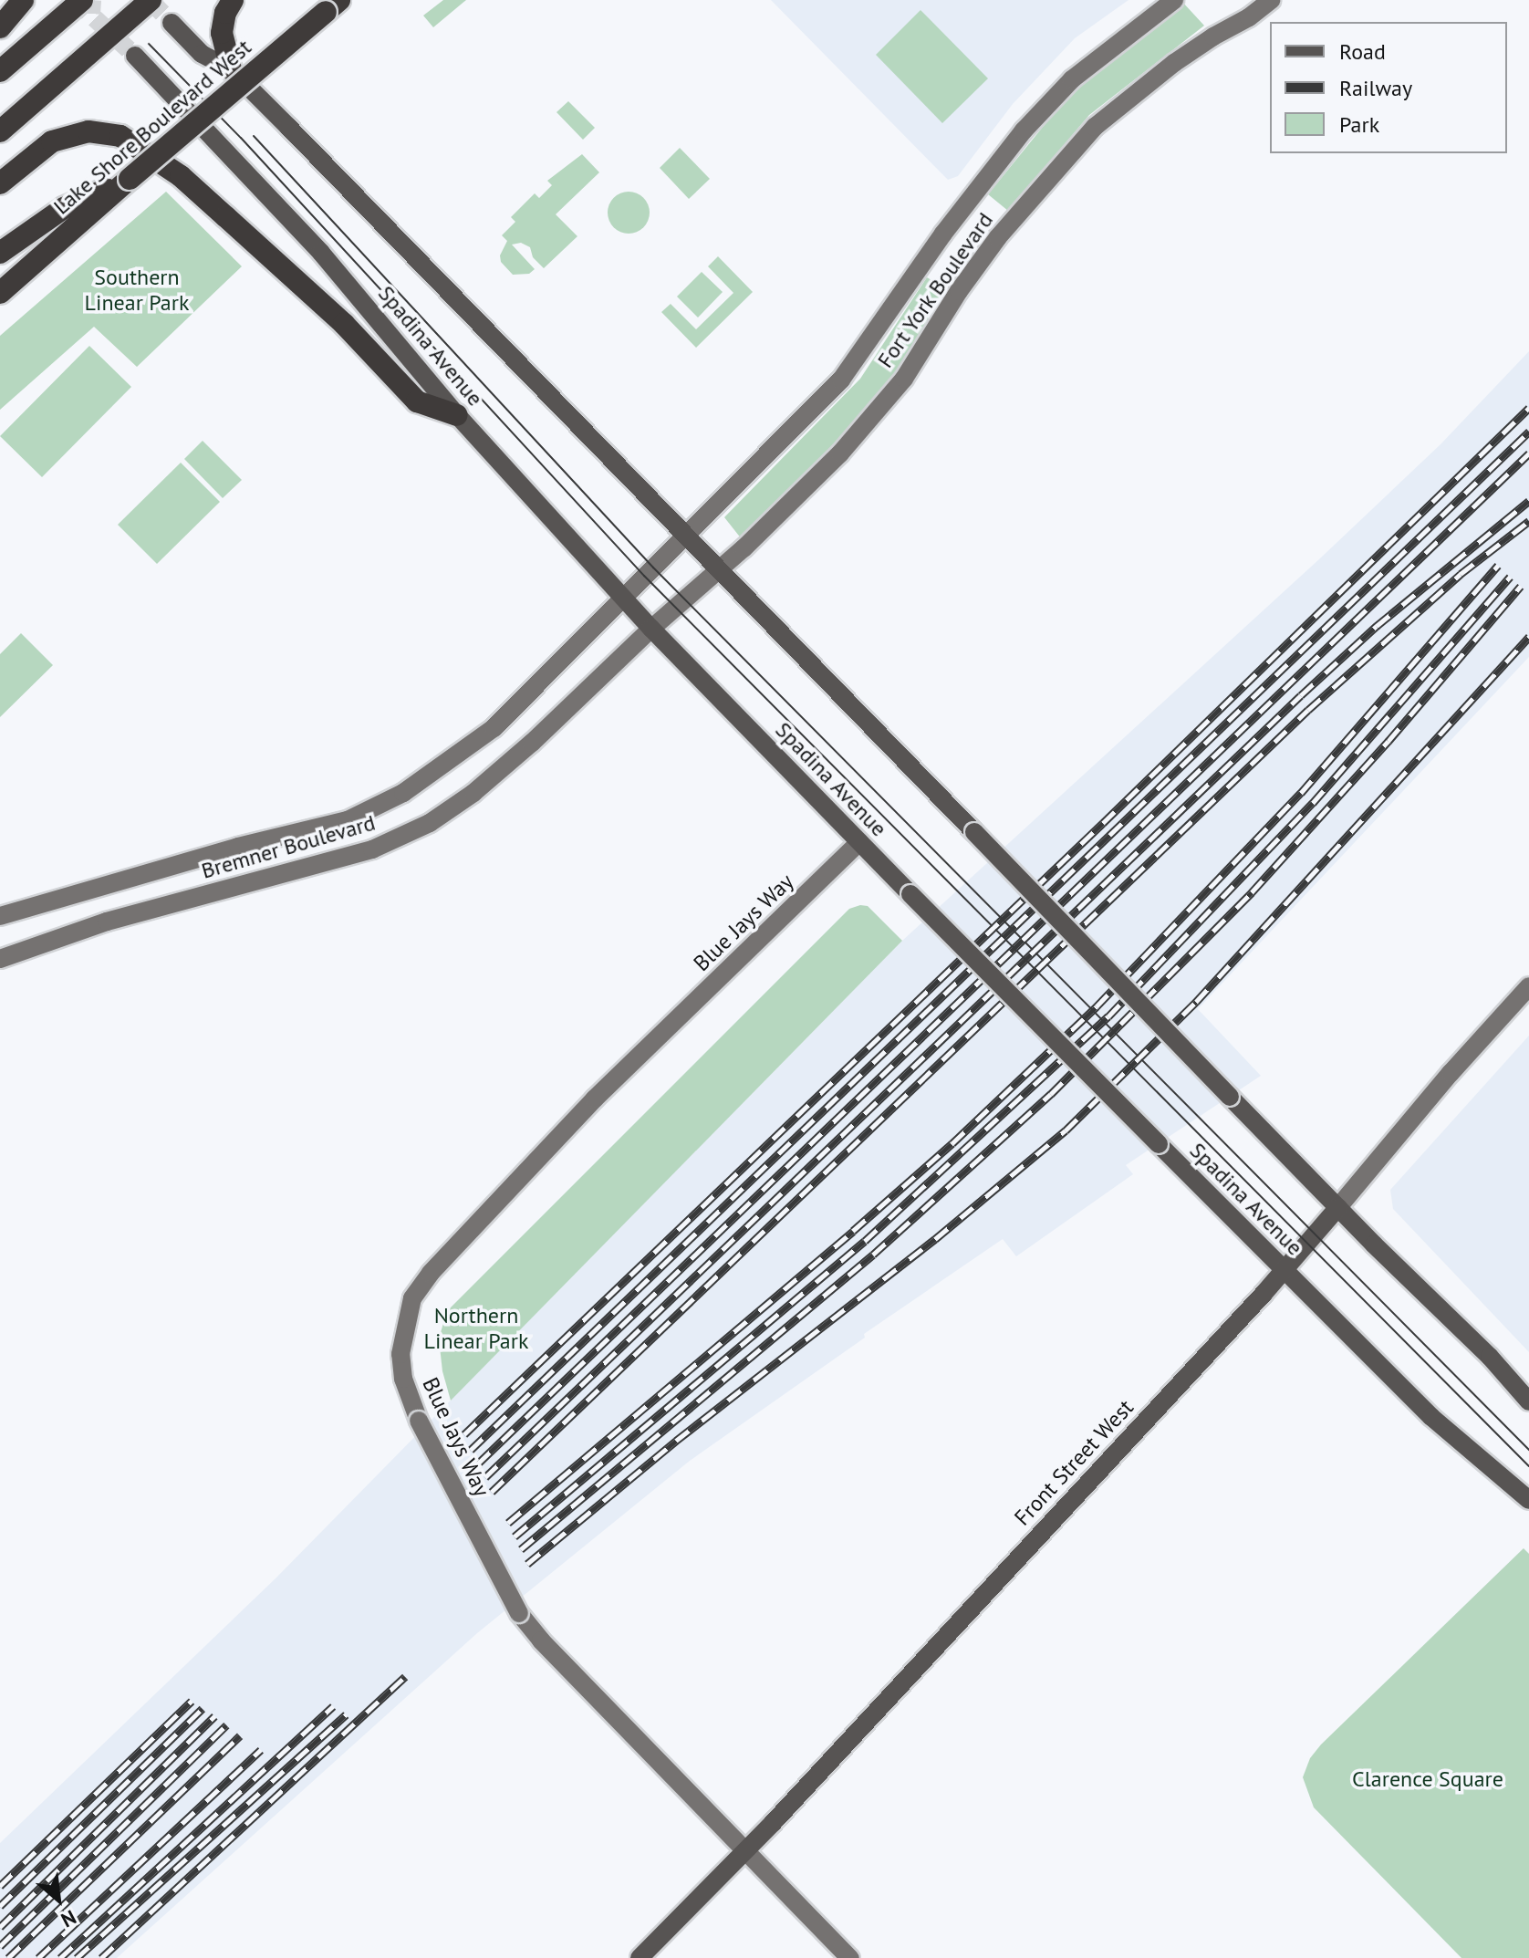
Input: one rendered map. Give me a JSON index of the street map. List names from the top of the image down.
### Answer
{
  "streets": {
    "highway": ["Lake Shore Boulevard West"],
    "main road": ["Spadina Avenue", "Front Street West"],
    "street": ["Fort York Boulevard", "Bremner Boulevard", "Blue Jays Way"]
  },
  "crossings": [
    ["Fort York Boulevard", "Spadina Avenue"],
    ["Fort York Boulevard", "Bremner Boulevard"],
    ["Spadina Avenue", "Bremner Boulevard"],
    ["Spadina Avenue", "Blue Jays Way"],
    ["Spadina Avenue", "Front Street West"],
    ["Blue Jays Way", "Front Street West"]
  ],
  "parks": ["Southern Linear Park", "Northern Linear Park", "Clarence Square"],
  "legend": ["Road", "Railway", "Park"],
  "north": "bottom right"
}
